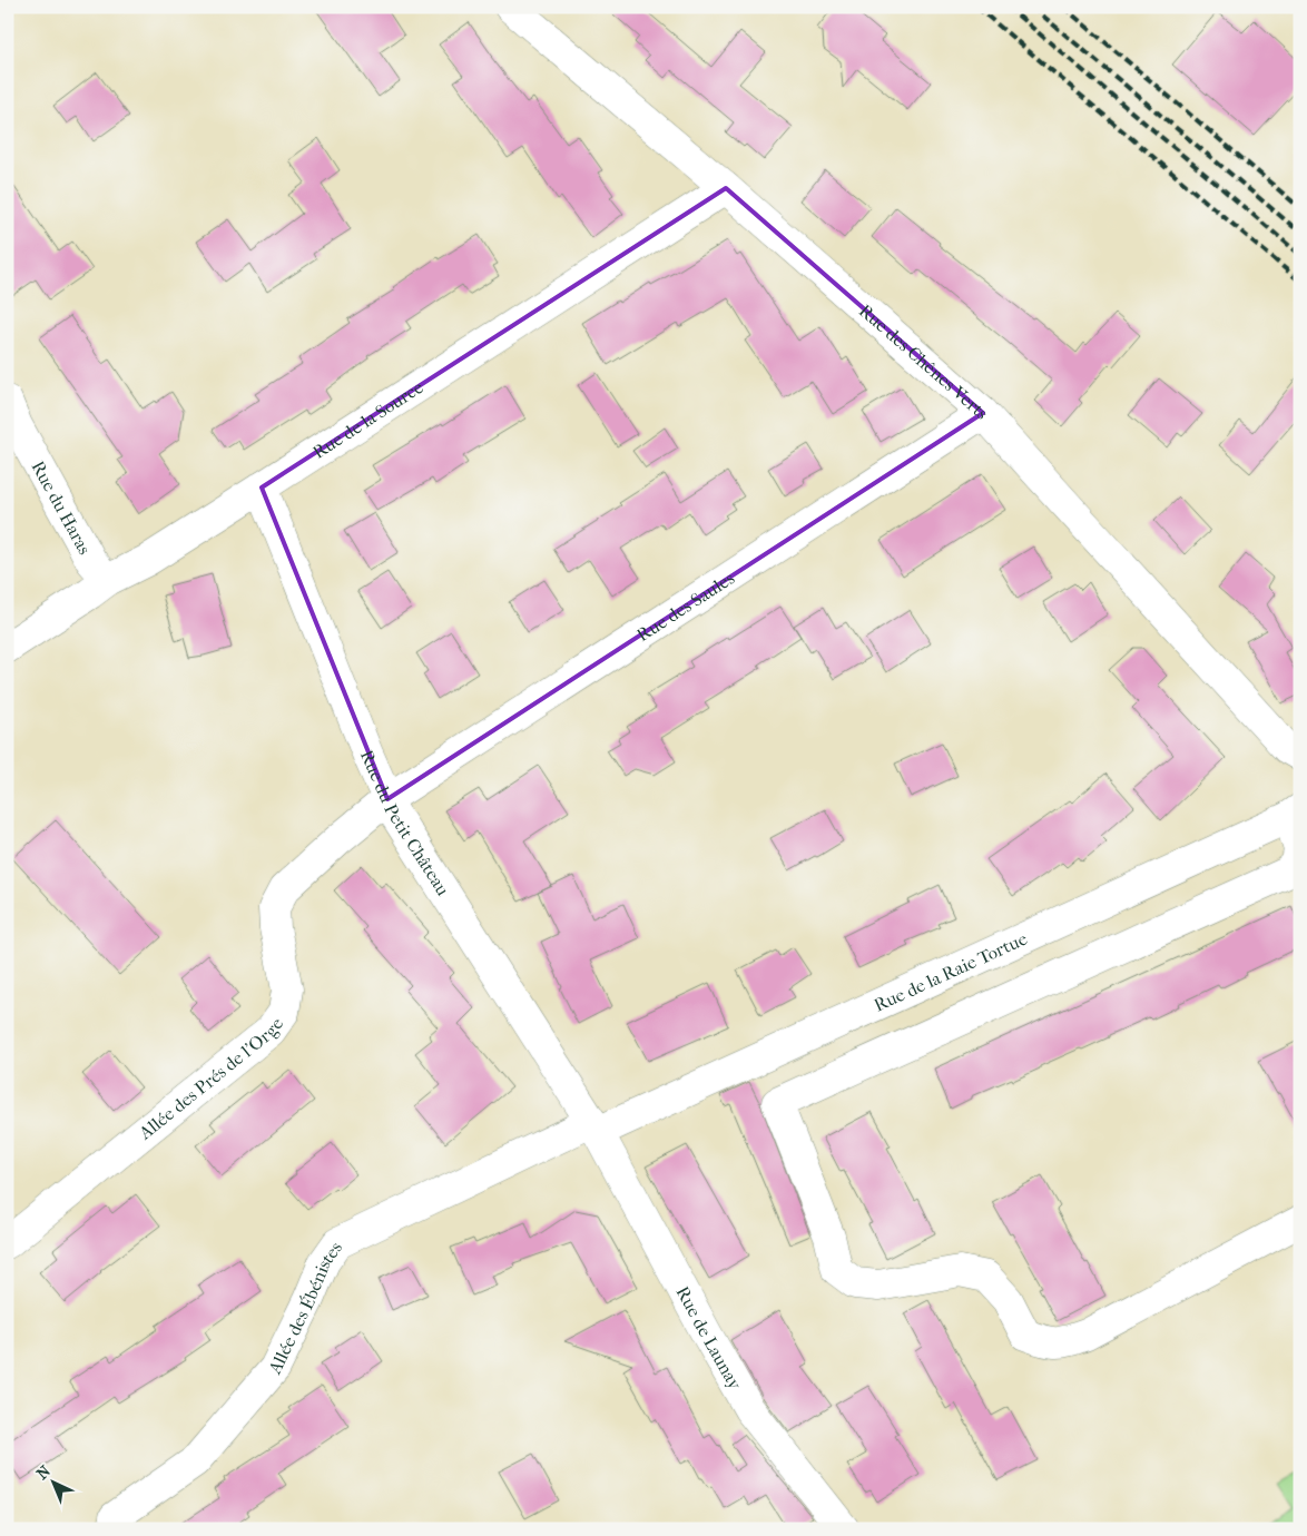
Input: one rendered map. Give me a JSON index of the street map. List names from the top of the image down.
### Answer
{
  "streets": {
    "street": [
      "Rue des Chênes Verts",
      "Rue de la Source",
      "Rue du Haras",
      "Rue des Saules",
      "Rue du Petit Château",
      "Rue de la Raie Tortue",
      "Allée des Prés de l'Orge",
      "Allée des Ébénistes",
      "Rue de Launay"
    ]
  },
  "crossings": [
    ["Rue des Chênes Verts", "Rue de la Source"],
    ["Rue des Chênes Verts", "Rue des Saules"],
    ["Rue de la Source", "Rue du Haras"],
    ["Rue de la Source", "Rue du Petit Château"],
    ["Rue des Saules", "Rue du Petit Château"],
    ["Rue des Saules", "Allée des Prés de l'Orge"],
    ["Rue du Petit Château", "Rue de la Raie Tortue"],
    ["Rue du Petit Château", "Allée des Prés de l'Orge"],
    ["Rue du Petit Château", "Allée des Ébénistes"],
    ["Rue du Petit Château", "Rue de Launay"],
    ["Rue de la Raie Tortue", "Allée des Ébénistes"],
    ["Rue de la Raie Tortue", "Rue de Launay"],
    ["Allée des Ébénistes", "Rue de Launay"]
  ],
  "north": "top left"
}
